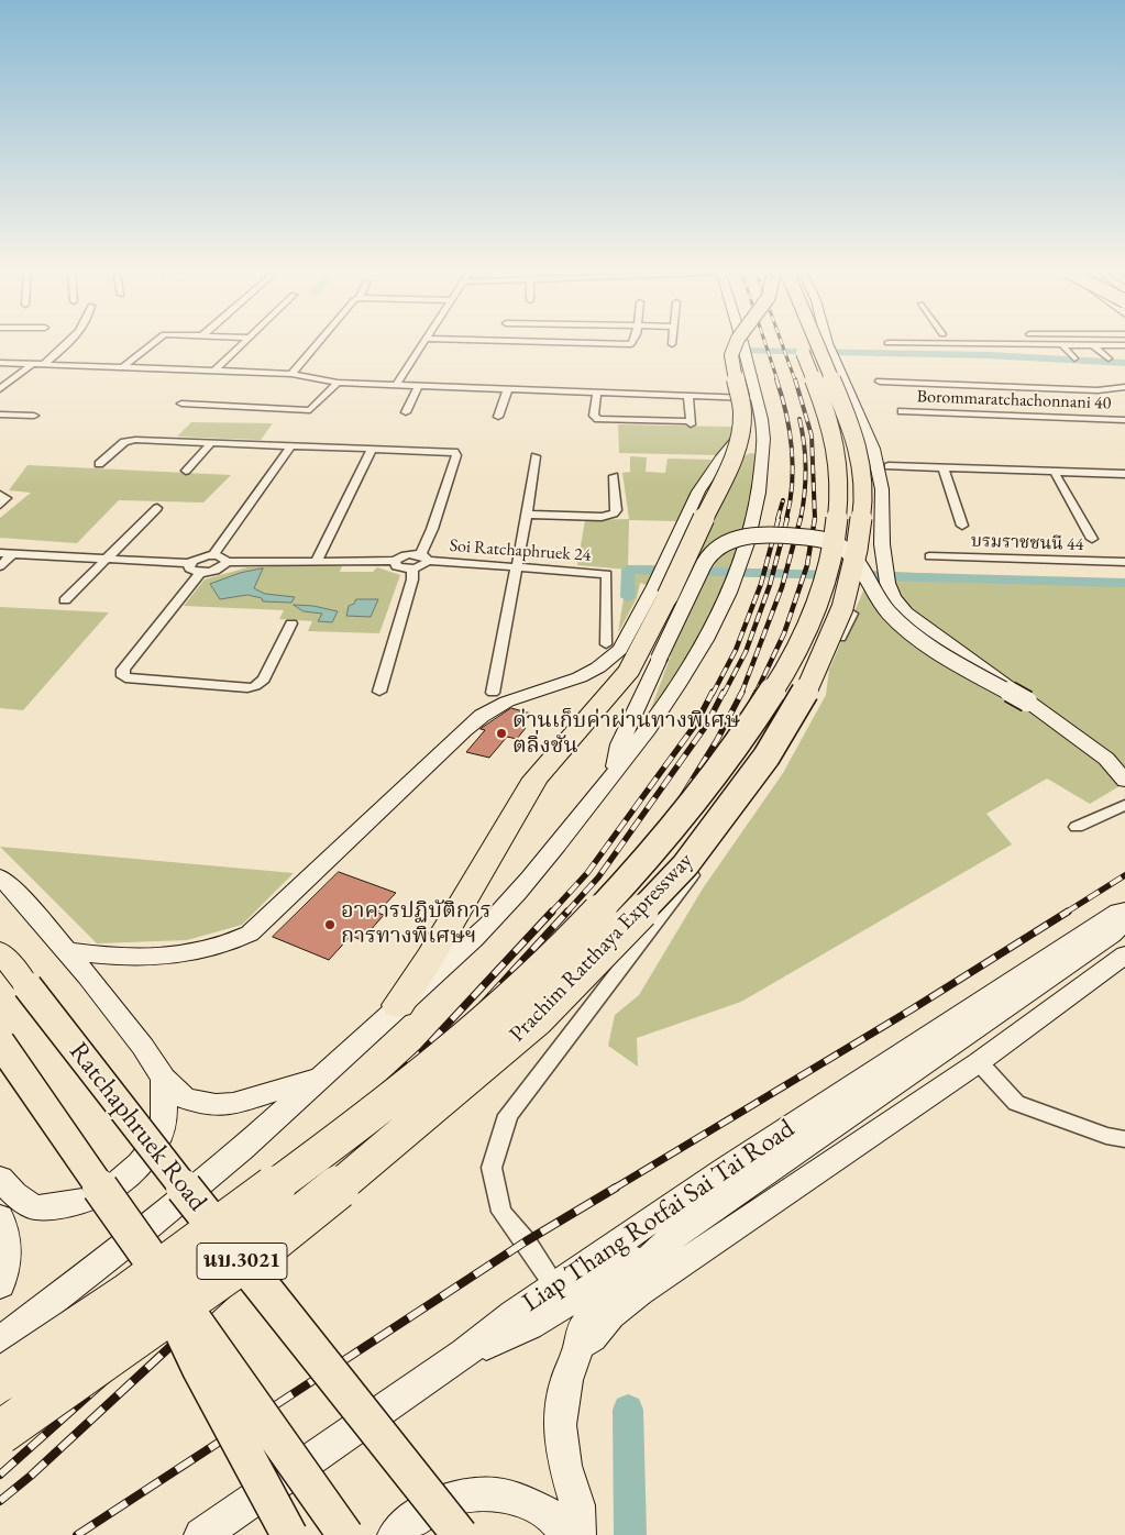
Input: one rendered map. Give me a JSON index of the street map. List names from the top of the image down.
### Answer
{
  "streets": {
    "highway": ["Prachim Ratthaya Expressway"],
    "main road": ["Ratchaphruek Road", "Liap Thang Rotfai Sai Tai Road", "นบ.3021"],
    "street": ["Borommaratchachonnani 40", "บรมราชชนนี 44", "Soi Ratchaphruek 24"]
  },
  "places": ["ด่านเก็บค่าผ่านทางพิเศษ ตลิ่งชัน", "อาคารปฏิบัติการ การทางพิเศษฯ"]
}
